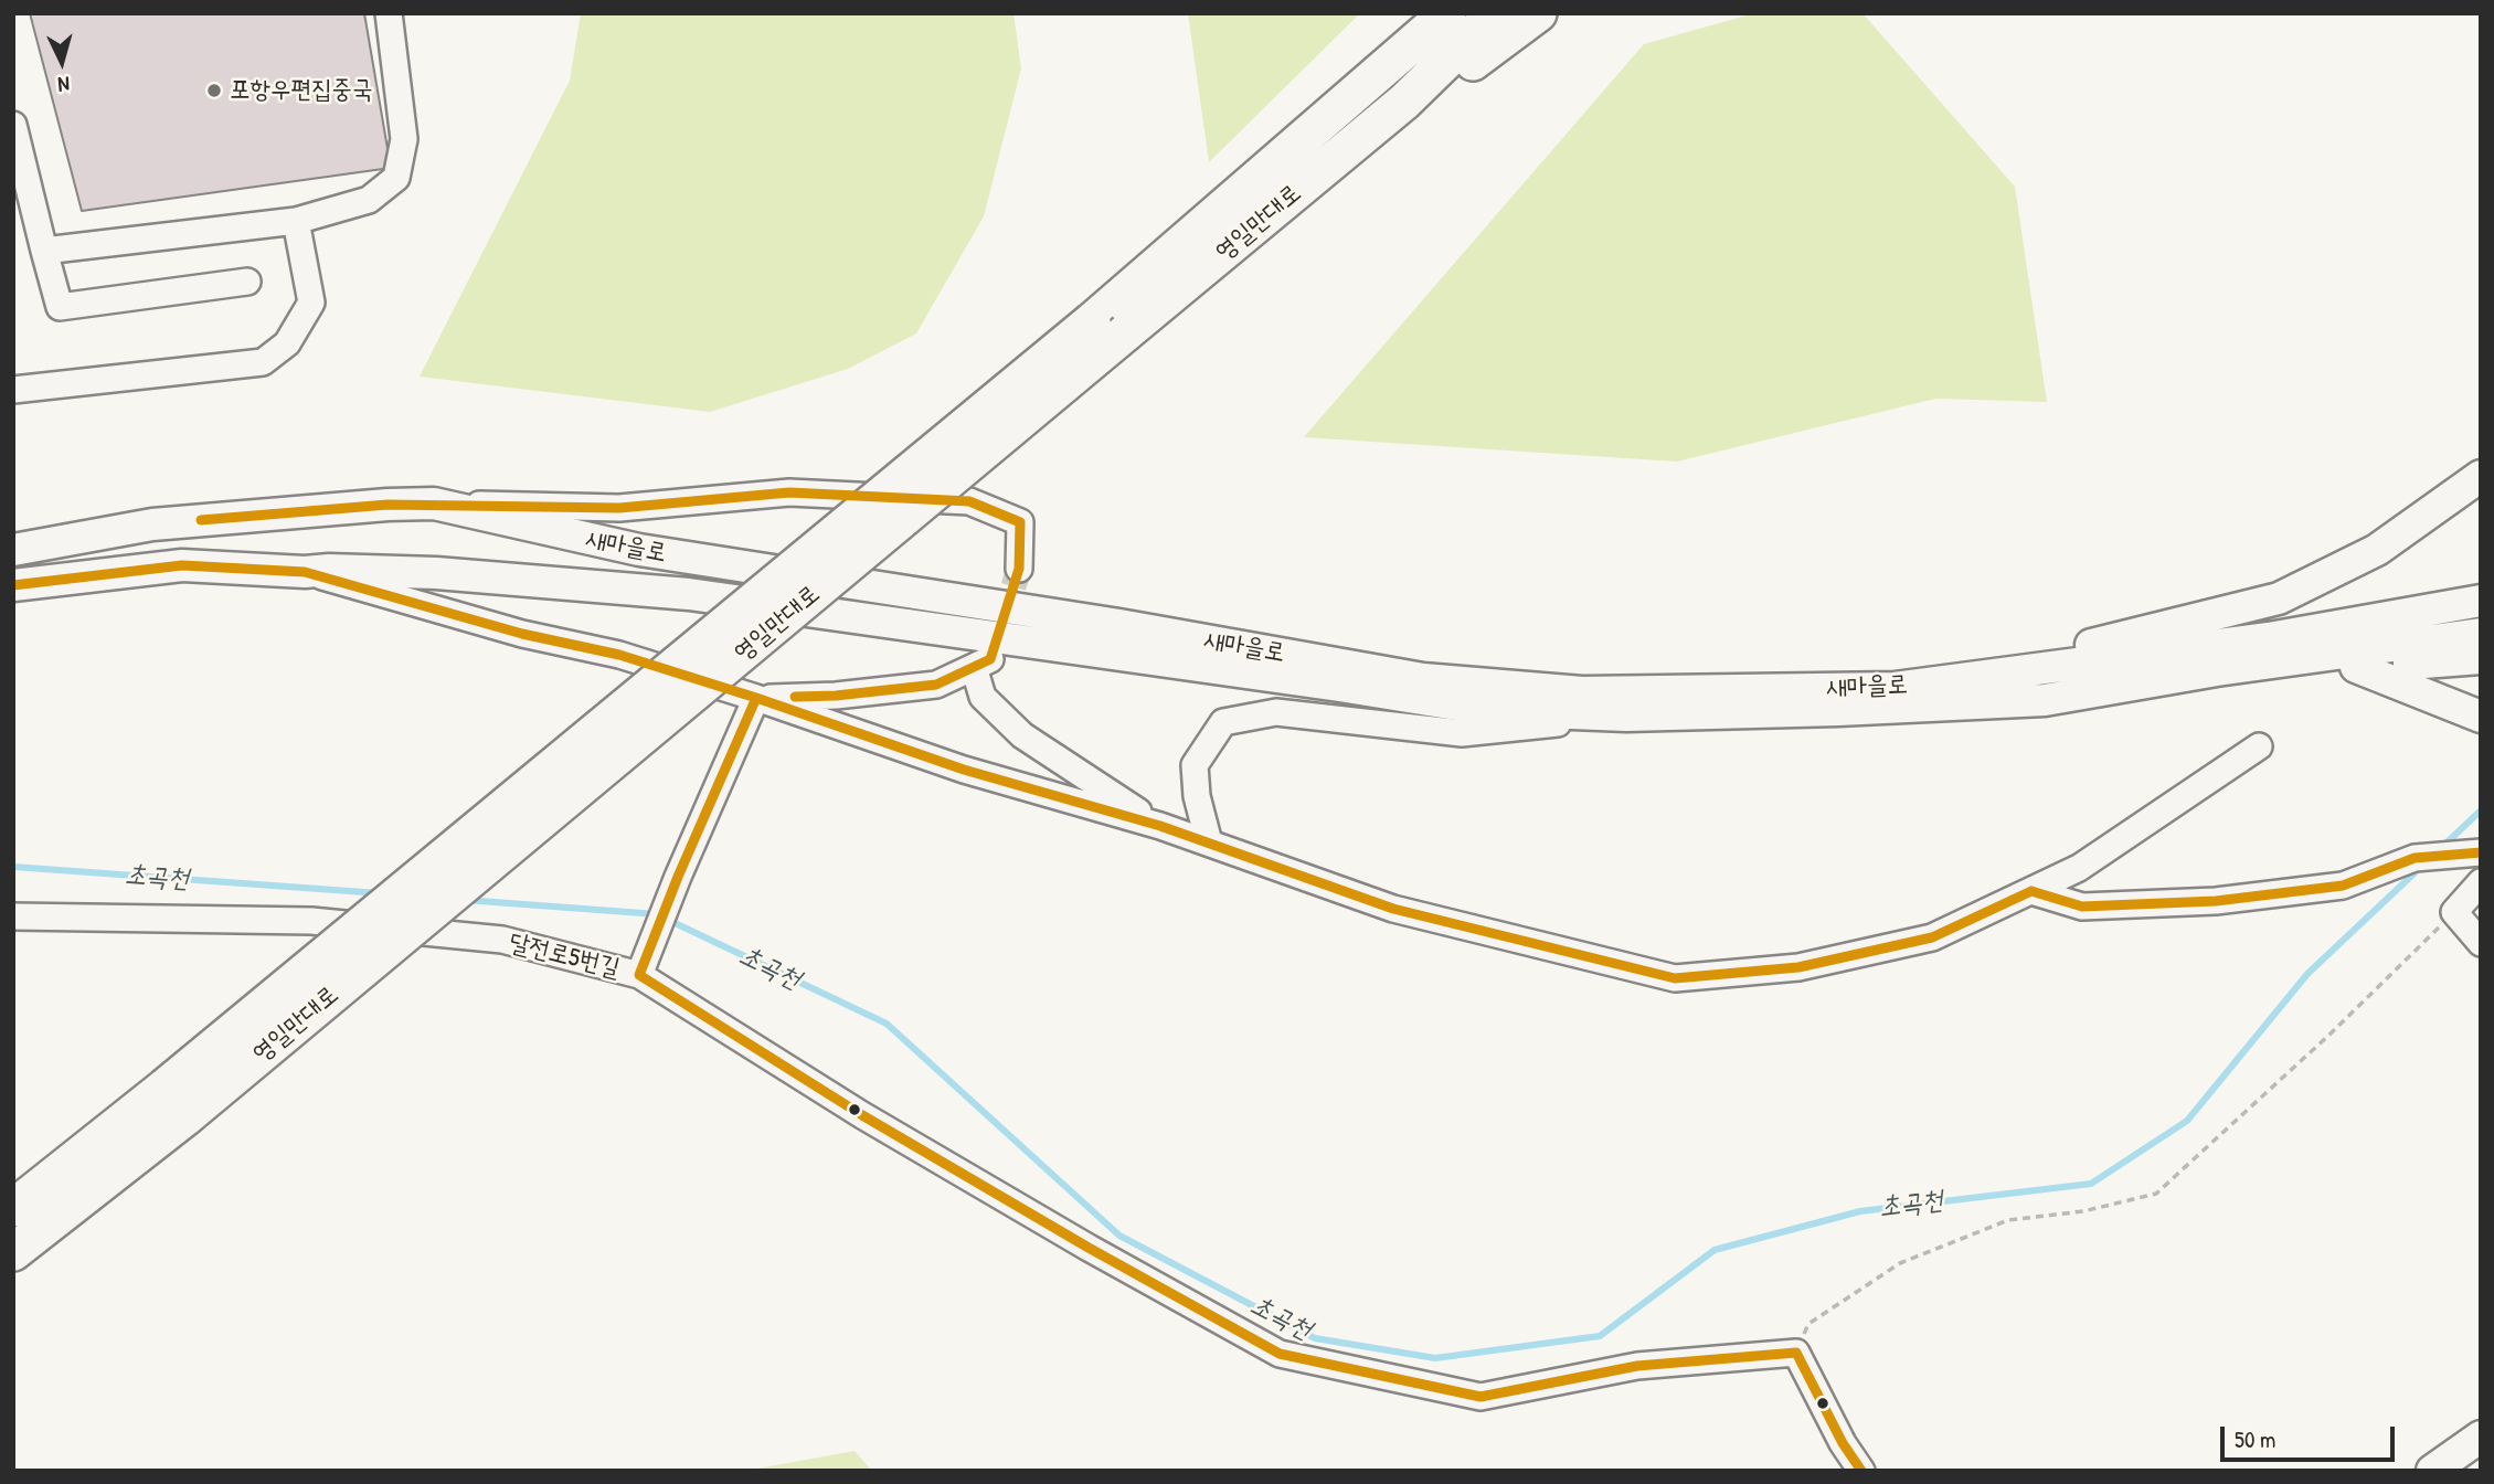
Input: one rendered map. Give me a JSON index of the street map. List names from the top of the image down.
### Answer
{
  "streets": {
    "highway": ["영일만대로"],
    "main road": ["새마을로"],
    "street": ["달전로5번길"]
  },
  "water": ["초곡천"],
  "places": ["포항우편집중국"],
  "scale_bar": "50 m",
  "north": "bottom"
}
